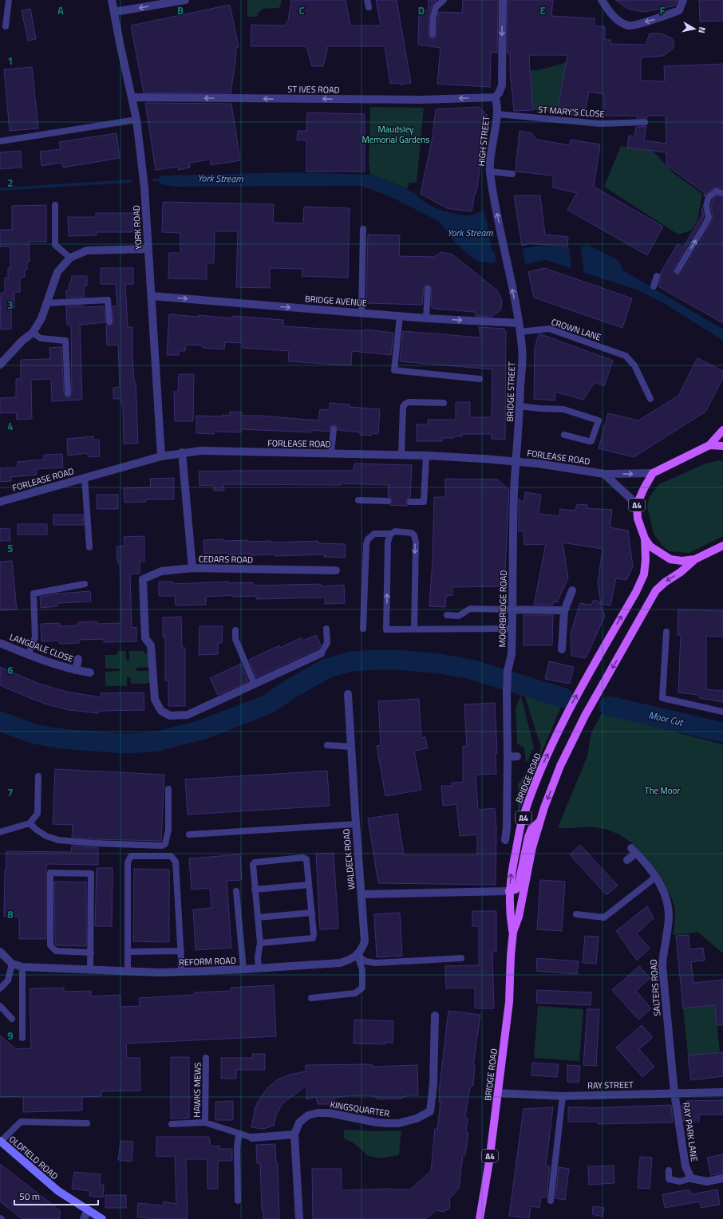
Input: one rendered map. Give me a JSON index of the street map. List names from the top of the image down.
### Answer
{
  "streets": {
    "main road": ["A4", "BRIDGE ROAD", "OLDFIELD ROAD"],
    "street": [
      "ST IVES ROAD",
      "HIGH STREET",
      "YORK ROAD",
      "BRIDGE AVENUE",
      "BRIDGE STREET",
      "FORLEASE ROAD",
      "CEDARS ROAD",
      "MOORBRIDGE ROAD",
      "LANGDALE CLOSE",
      "WALDECK ROAD",
      "REFORM ROAD",
      "SALTERS ROAD",
      "RAY STREET",
      "KINGSQUARTER",
      "RAY PARK LANE"
    ],
    "lane": ["ST MARY'S CLOSE", "CROWN LANE", "HAWKS MEWS"]
  },
  "crossings": [
    ["ST IVES ROAD", "HIGH STREET"],
    ["ST IVES ROAD", "YORK ROAD"],
    ["ST MARY'S CLOSE", "HIGH STREET"],
    ["HIGH STREET", "BRIDGE AVENUE"],
    ["HIGH STREET", "CROWN LANE"],
    ["HIGH STREET", "BRIDGE STREET"],
    ["YORK ROAD", "BRIDGE AVENUE"],
    ["YORK ROAD", "FORLEASE ROAD"],
    ["BRIDGE AVENUE", "CROWN LANE"],
    ["BRIDGE AVENUE", "BRIDGE STREET"],
    ["CROWN LANE", "BRIDGE STREET"],
    ["BRIDGE STREET", "FORLEASE ROAD"],
    ["BRIDGE STREET", "MOORBRIDGE ROAD"],
    ["FORLEASE ROAD", "A4"],
    ["FORLEASE ROAD", "CEDARS ROAD"],
    ["FORLEASE ROAD", "MOORBRIDGE ROAD"],
    ["A4", "BRIDGE ROAD"],
    ["BRIDGE ROAD", "WALDECK ROAD"],
    ["BRIDGE ROAD", "RAY STREET"],
    ["SALTERS ROAD", "RAY STREET"],
    ["SALTERS ROAD", "RAY PARK LANE"],
    ["RAY STREET", "RAY PARK LANE"]
  ],
  "one_way": ["ST IVES ROAD", "HIGH STREET", "BRIDGE AVENUE"],
  "water": ["York Stream", "Moor Cut"],
  "parks": ["Maudsley Memorial Gardens", "The Moor"],
  "scale_bar": "50 m",
  "north": "right",
  "grid": {
    "columns": [
      "A",
      "B",
      "C",
      "D",
      "E",
      "F"
    ],
    "rows": [
      "1",
      "2",
      "3",
      "4",
      "5",
      "6",
      "7",
      "8",
      "9"
    ]
  }
}
